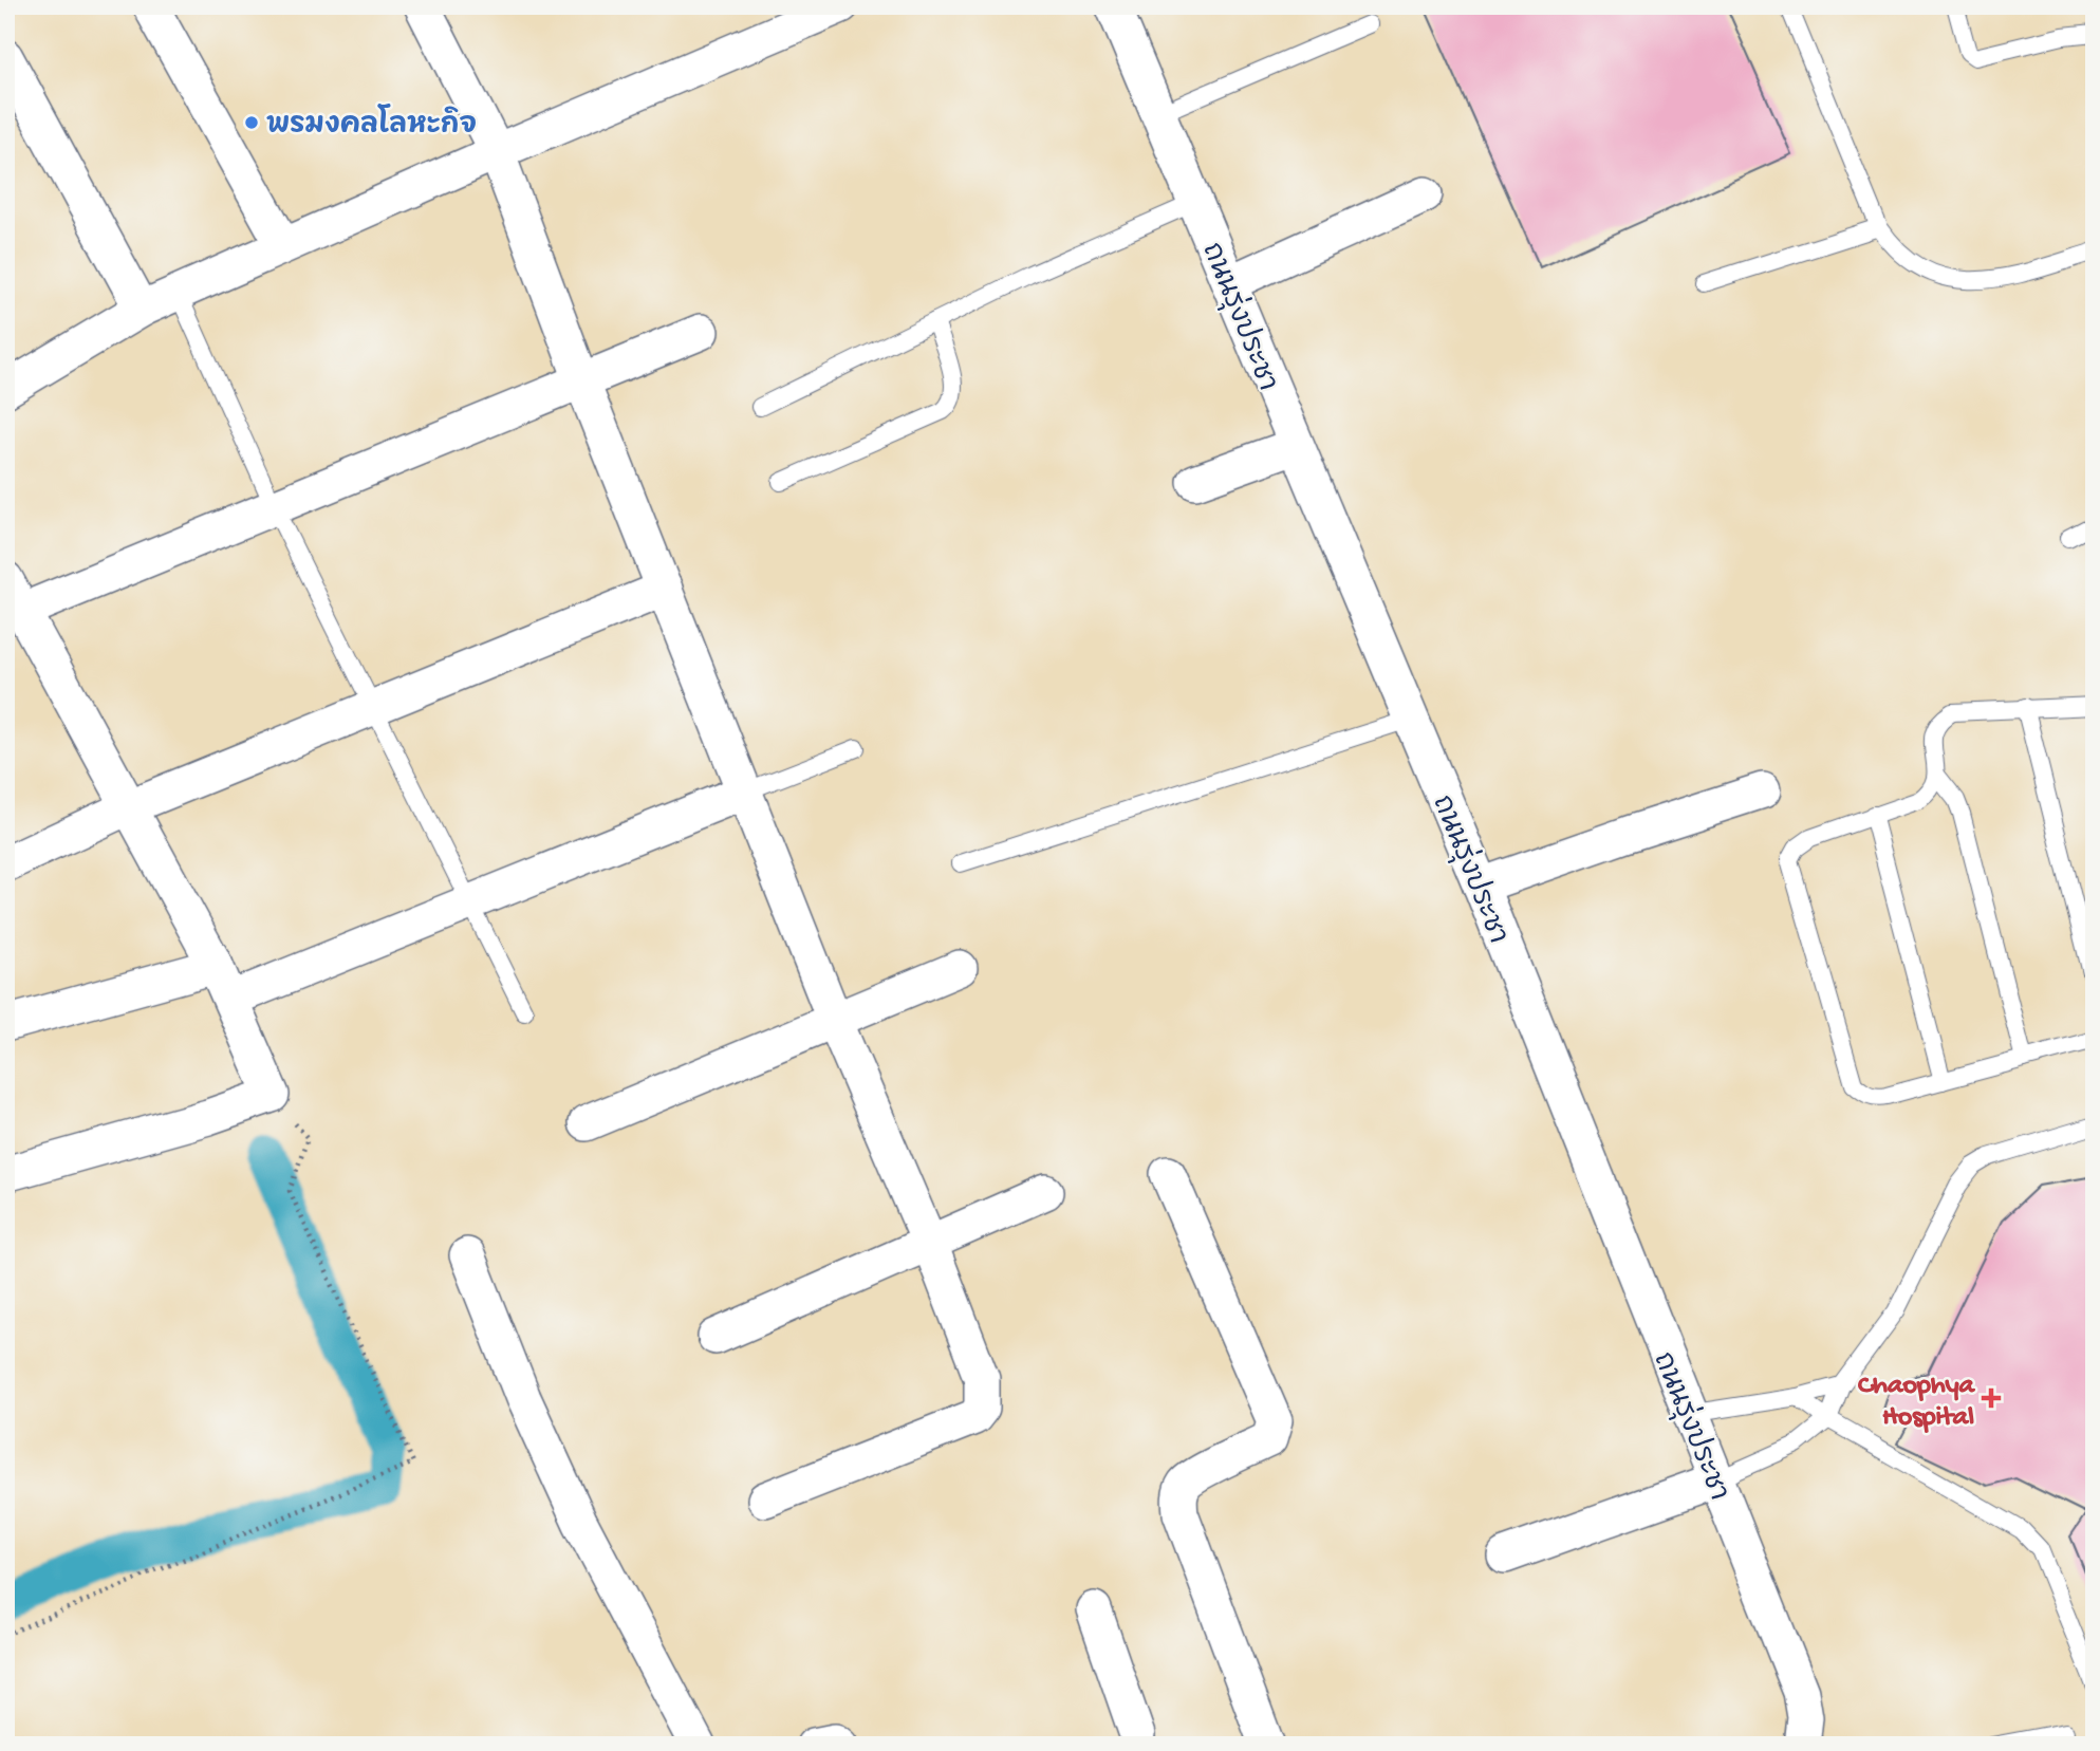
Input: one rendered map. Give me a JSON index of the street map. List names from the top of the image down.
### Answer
{
  "streets": {
    "street": ["ถนนรุ่งประชา"]
  },
  "places": {
    "other": ["พรมงคลโลหะกิจ"],
    "health": ["Chaophya Hospital"]
  }
}
